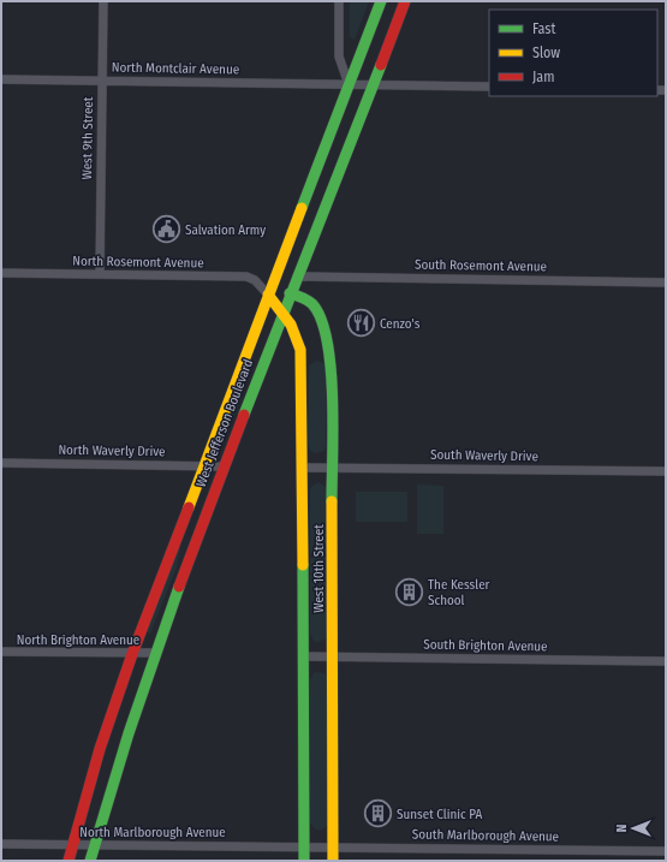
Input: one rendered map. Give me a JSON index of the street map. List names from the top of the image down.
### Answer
{
  "streets": {
    "main road": ["West Jefferson Boulevard", "West 10th Street"],
    "street": [
      "North Montclair Avenue",
      "West 9th Street",
      "North Rosemont Avenue",
      "South Rosemont Avenue",
      "North Waverly Drive",
      "South Waverly Drive",
      "North Brighton Avenue",
      "South Brighton Avenue",
      "North Marlborough Avenue",
      "South Marlborough Avenue"
    ]
  },
  "crossings": [
    ["North Montclair Avenue", "West 9th Street"],
    ["North Montclair Avenue", "West Jefferson Boulevard"],
    ["West 9th Street", "North Rosemont Avenue"],
    ["North Rosemont Avenue", "West Jefferson Boulevard"],
    ["North Rosemont Avenue", "West 10th Street"],
    ["South Rosemont Avenue", "West Jefferson Boulevard"],
    ["West Jefferson Boulevard", "North Waverly Drive"],
    ["West Jefferson Boulevard", "West 10th Street"],
    ["West Jefferson Boulevard", "North Brighton Avenue"],
    ["West Jefferson Boulevard", "North Marlborough Avenue"],
    ["South Waverly Drive", "West 10th Street"],
    ["West 10th Street", "South Brighton Avenue"],
    ["West 10th Street", "North Marlborough Avenue"],
    ["West 10th Street", "South Marlborough Avenue"],
    ["North Marlborough Avenue", "South Marlborough Avenue"]
  ],
  "places": {
    "public building": ["Salvation Army"],
    "restaurant": ["Cenzo's"],
    "building": ["The Kessler School", "Sunset Clinic PA"]
  },
  "legend": ["Fast", "Slow", "Jam"],
  "north": "left"
}
